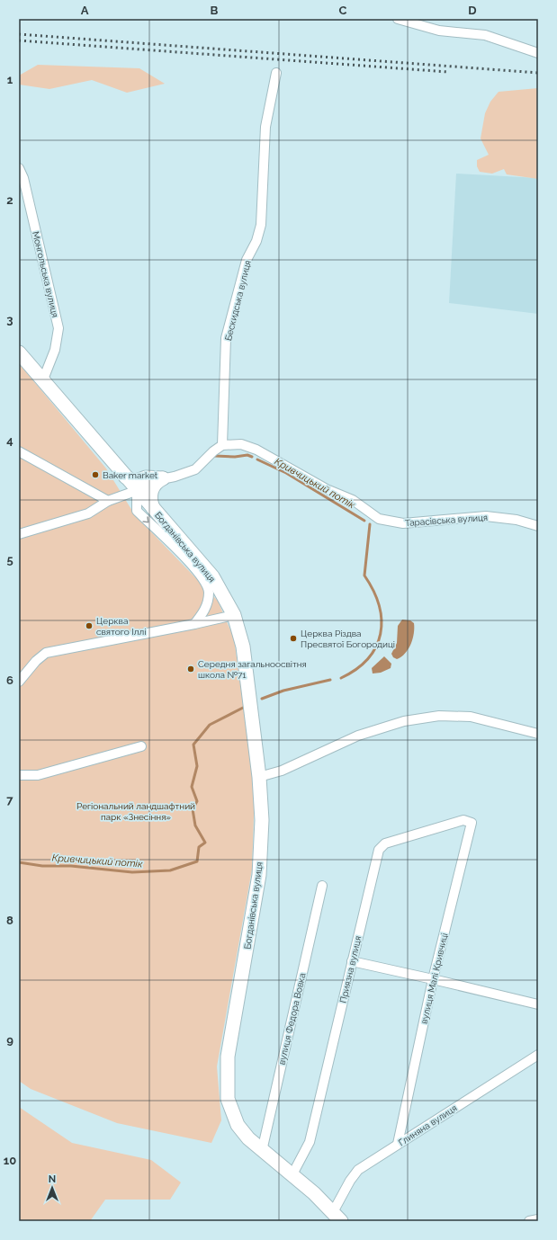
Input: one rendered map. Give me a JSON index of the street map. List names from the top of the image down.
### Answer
{
  "streets": {
    "main road": ["Богданівська вулиця"],
    "street": [
      "Монгольська вулиця",
      "Бескидська вулиця",
      "Тарасівська вулиця",
      "Приязна вулиця",
      "вулиця Малі Кривчиці",
      "вулиця Федора Вовка",
      "Глиняна вулиця"
    ]
  },
  "crossings": [
    ["Монгольська вулиця", "Богданівська вулиця"],
    ["Бескидська вулиця", "Тарасівська вулиця"],
    ["Богданівська вулиця", "Приязна вулиця"],
    ["Богданівська вулиця", "вулиця Федора Вовка"],
    ["Богданівська вулиця", "Глиняна вулиця"],
    ["Приязна вулиця", "вулиця Малі Кривчиці"],
    ["вулиця Малі Кривчиці", "Глиняна вулиця"]
  ],
  "water": ["Кривчицький потік"],
  "parks": ["Регіональний ландшафтний парк «Знесіння»"],
  "places": [
    "Baker market",
    "Церква святого Іллі",
    "Церква Різдва Пресвятої Богородиці",
    "Середня загальноосвітня школа №71"
  ],
  "north": "top",
  "grid": {
    "columns": [
      "A",
      "B",
      "C",
      "D"
    ],
    "rows": [
      "1",
      "2",
      "3",
      "4",
      "5",
      "6",
      "7",
      "8",
      "9",
      "10"
    ]
  }
}
